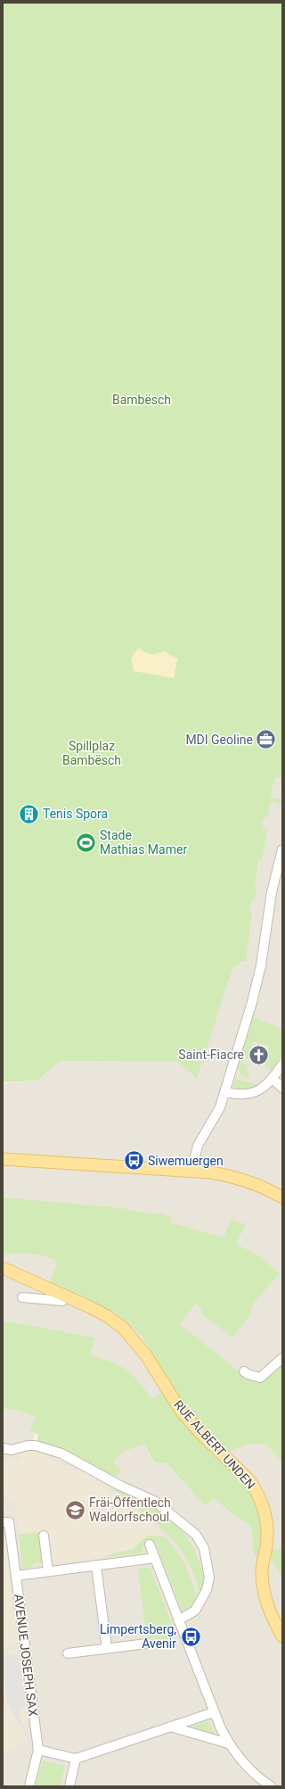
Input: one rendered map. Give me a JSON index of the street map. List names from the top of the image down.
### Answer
{
  "streets": {
    "main road": ["RUE ALBERT UNDEN"],
    "street": ["AVENUE JOSEPH SAX"]
  },
  "parks": ["Bambësch", "Spillplaz Bambësch"],
  "places": {
    "office": ["MDI Geoline"],
    "building": ["Tenis Spora"],
    "sports": ["Stade Mathias Mamer"],
    "church": ["Saint-Fiacre"],
    "bus stop": ["Siwemuergen", "Limpertsberg, Avenir"],
    "school or university": ["Fräi-Öffentlech Waldorfschoul"]
  }
}
